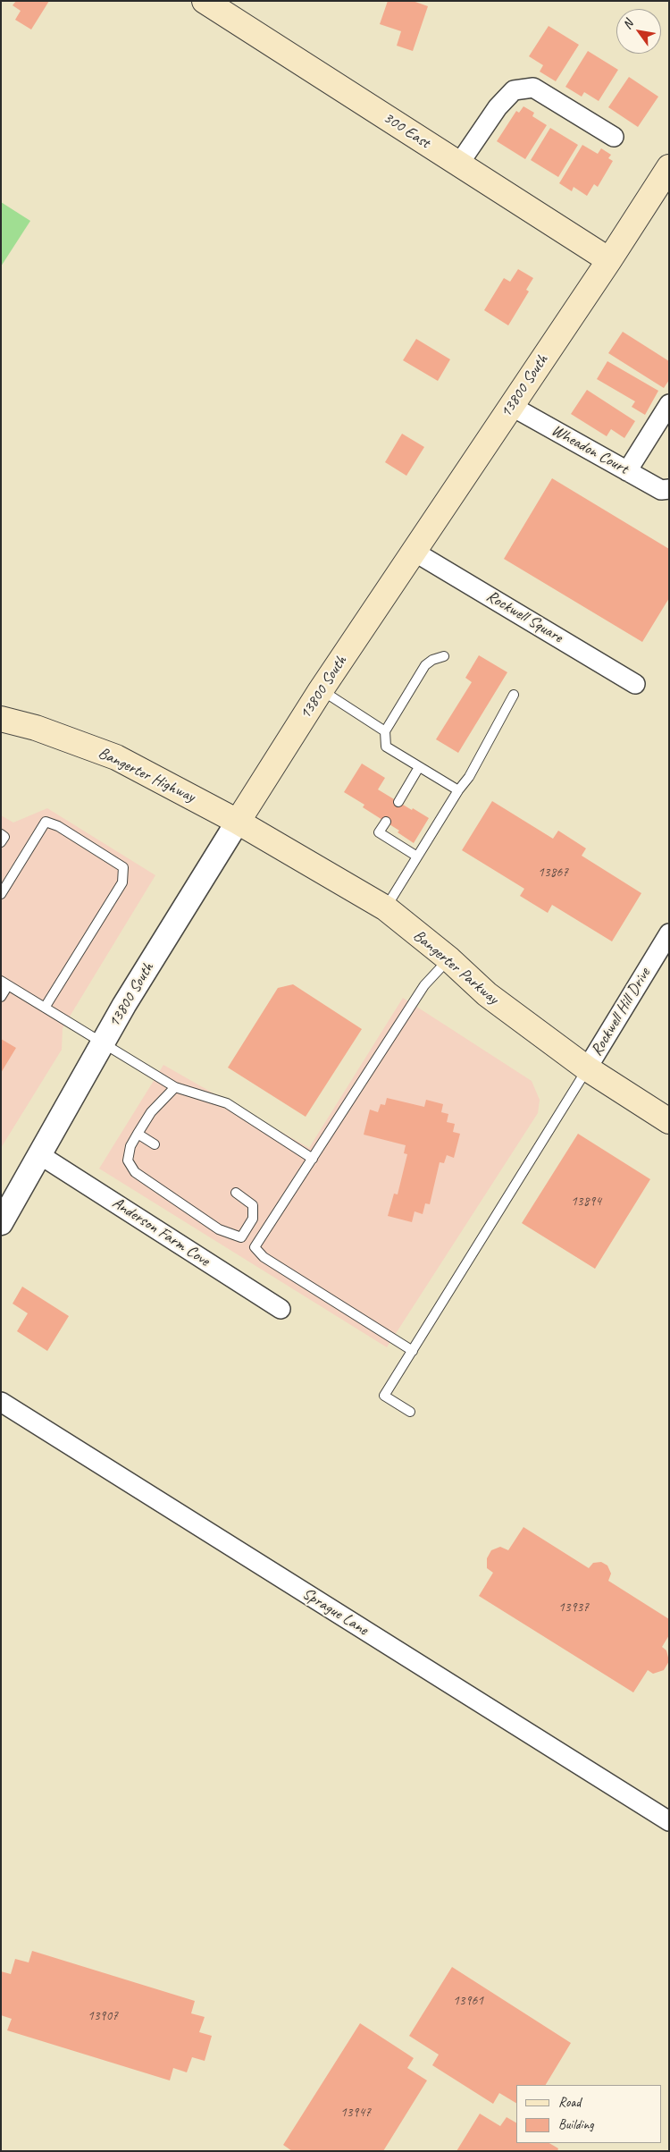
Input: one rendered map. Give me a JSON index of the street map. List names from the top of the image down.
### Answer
{
  "streets": {
    "main road": [
      "300 East",
      "13800 South",
      "Bangerter Highway",
      "Bangerter Parkway"
    ],
    "street": [
      "Wheadon Court",
      "Rockwell Square",
      "Rockwell Hill Drive",
      "Anderson Farm Cove",
      "Sprague Lane"
    ]
  },
  "crossings": [
    ["300 East", "13800 South"],
    ["13800 South", "Wheadon Court"],
    ["13800 South", "Rockwell Square"],
    ["13800 South", "Bangerter Highway"],
    ["13800 South", "Bangerter Parkway"],
    ["13800 South", "Anderson Farm Cove"],
    ["Bangerter Highway", "Bangerter Parkway"],
    ["Bangerter Parkway", "Rockwell Hill Drive"]
  ],
  "house_numbers": [
    "13867",
    "13894",
    "13937",
    "13961",
    "13907",
    "13947"
  ],
  "legend": ["Road", "Building"],
  "north": "top left"
}
